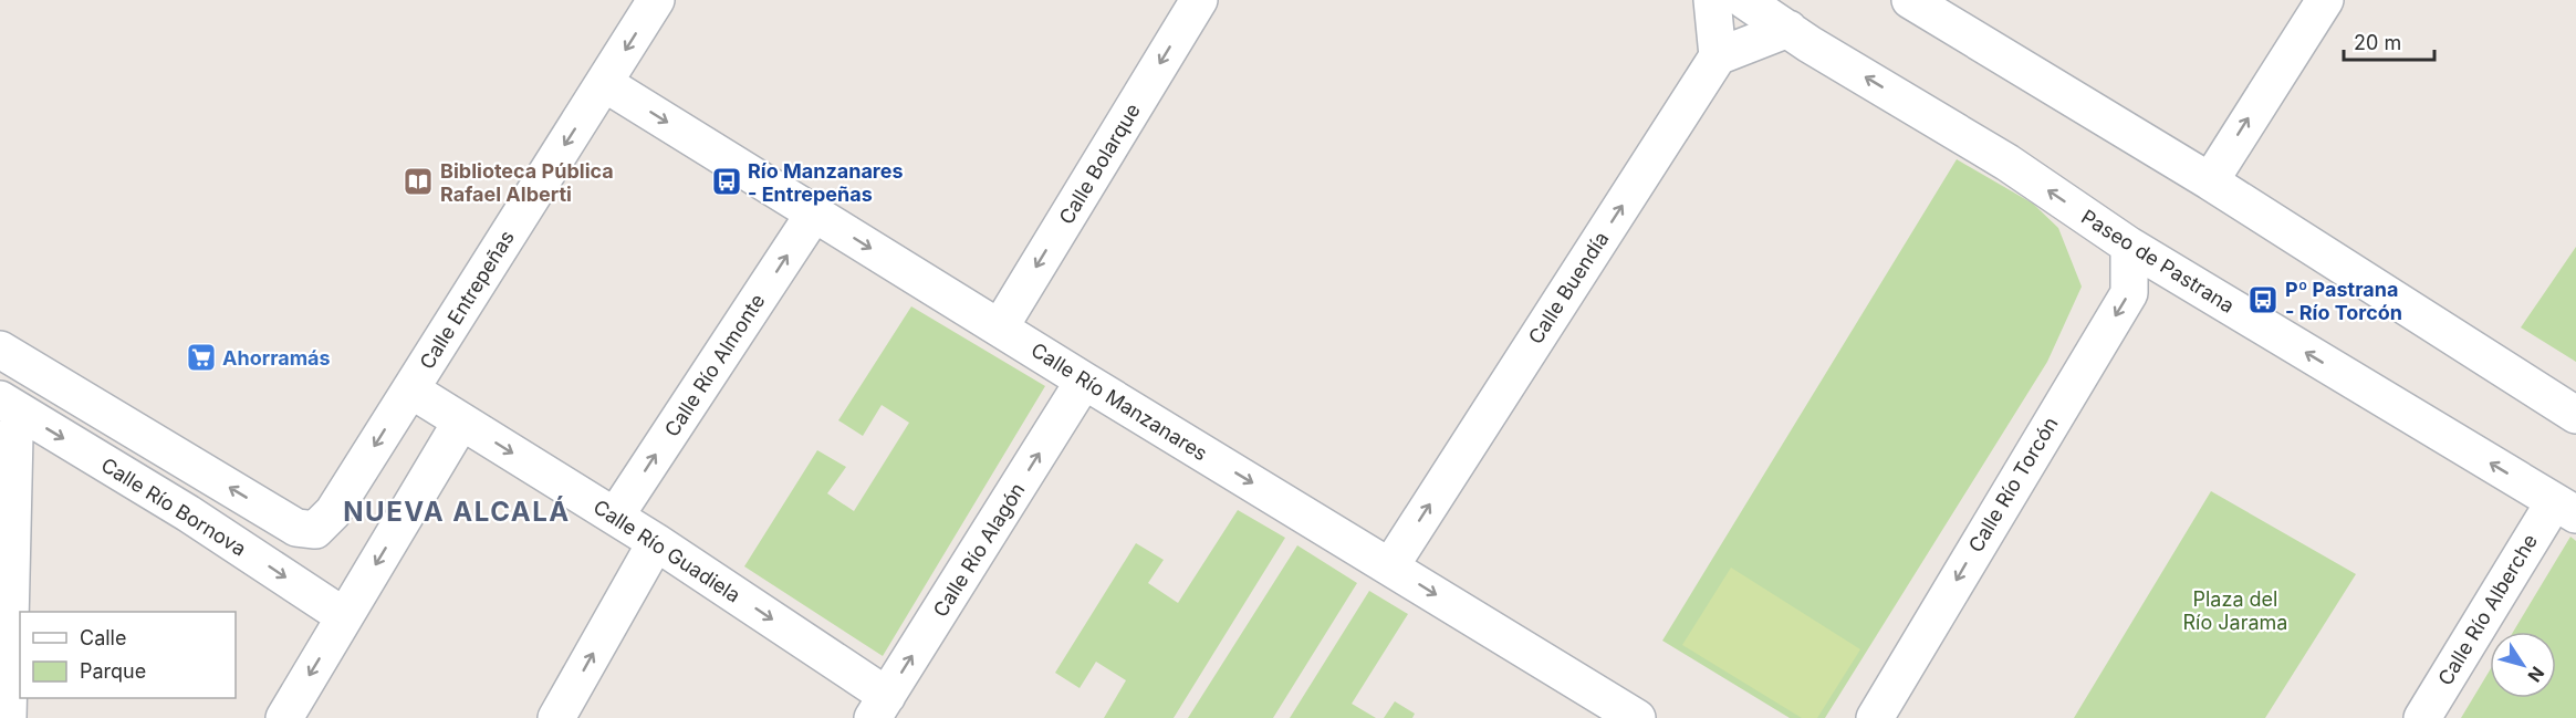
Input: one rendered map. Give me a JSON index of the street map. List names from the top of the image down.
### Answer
{
  "streets": {
    "street": [
      "Calle Bolarque",
      "Paseo de Pastrana",
      "Calle Buendía",
      "Calle Entrepeñas",
      "Calle Río Almonte",
      "Calle Río Manzanares",
      "Calle Río Torcón",
      "Calle Río Bornova",
      "Calle Río Alagón",
      "Calle Río Guadiela",
      "Calle Río Alberche"
    ]
  },
  "crossings": [
    ["Calle Bolarque", "Calle Río Manzanares"],
    ["Paseo de Pastrana", "Calle Río Torcón"],
    ["Paseo de Pastrana", "Calle Río Alberche"],
    ["Calle Buendía", "Calle Río Manzanares"],
    ["Calle Entrepeñas", "Calle Río Manzanares"],
    ["Calle Entrepeñas", "Calle Río Guadiela"],
    ["Calle Río Almonte", "Calle Río Manzanares"],
    ["Calle Río Almonte", "Calle Río Guadiela"],
    ["Calle Río Manzanares", "Calle Río Alagón"],
    ["Calle Río Alagón", "Calle Río Guadiela"]
  ],
  "one_way": [
    "Calle Bolarque",
    "Calle Buendía",
    "Calle Río Almonte",
    "Calle Río Manzanares",
    "Calle Río Torcón",
    "Calle Río Bornova",
    "Calle Río Alagón",
    "Calle Río Guadiela"
  ],
  "districts": ["NUEVA ALCALÁ"],
  "parks": ["Plaza del Río Jarama"],
  "places": {
    "library": ["Biblioteca Pública Rafael Alberti"],
    "bus stop": ["Río Manzanares - Entrepeñas", "Pº Pastrana - Río Torcón"],
    "supermarket": ["Ahorramás"]
  },
  "legend": ["Calle", "Parque"],
  "scale_bar": "20 m",
  "north": "bottom right"
}
